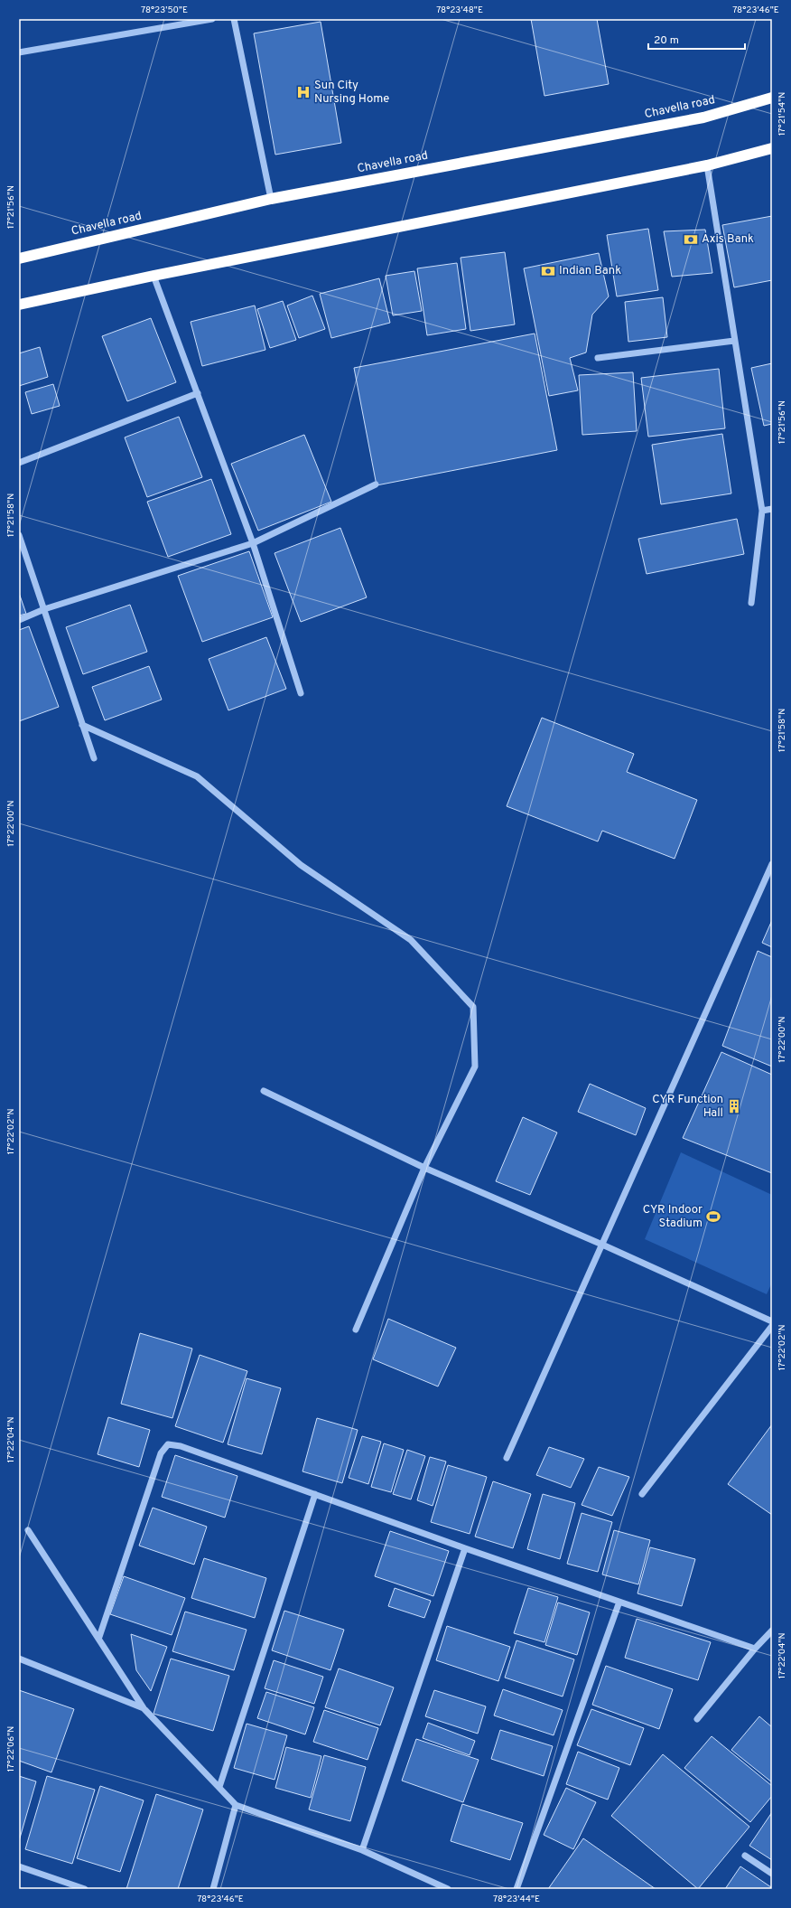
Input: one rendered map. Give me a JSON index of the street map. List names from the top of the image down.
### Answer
{
  "streets": {
    "highway": ["Chavella road"]
  },
  "places": {
    "hospital": ["Sun City Nursing Home"],
    "bank": ["Axis Bank", "Indian Bank"],
    "building": ["CYR Function Hall"],
    "sports": ["CYR Indoor Stadium"]
  },
  "scale_bar": "20 m",
  "coordinates": [
    "78°23'50\"E",
    "78°23'48\"E",
    "78°23'46\"E",
    "17°21'54\"N",
    "17°21'56\"N",
    "17°21'58\"N",
    "17°22'00\"N",
    "17°22'02\"N",
    "17°22'04\"N",
    "17°22'06\"N",
    "78°23'44\"E"
  ]
}
